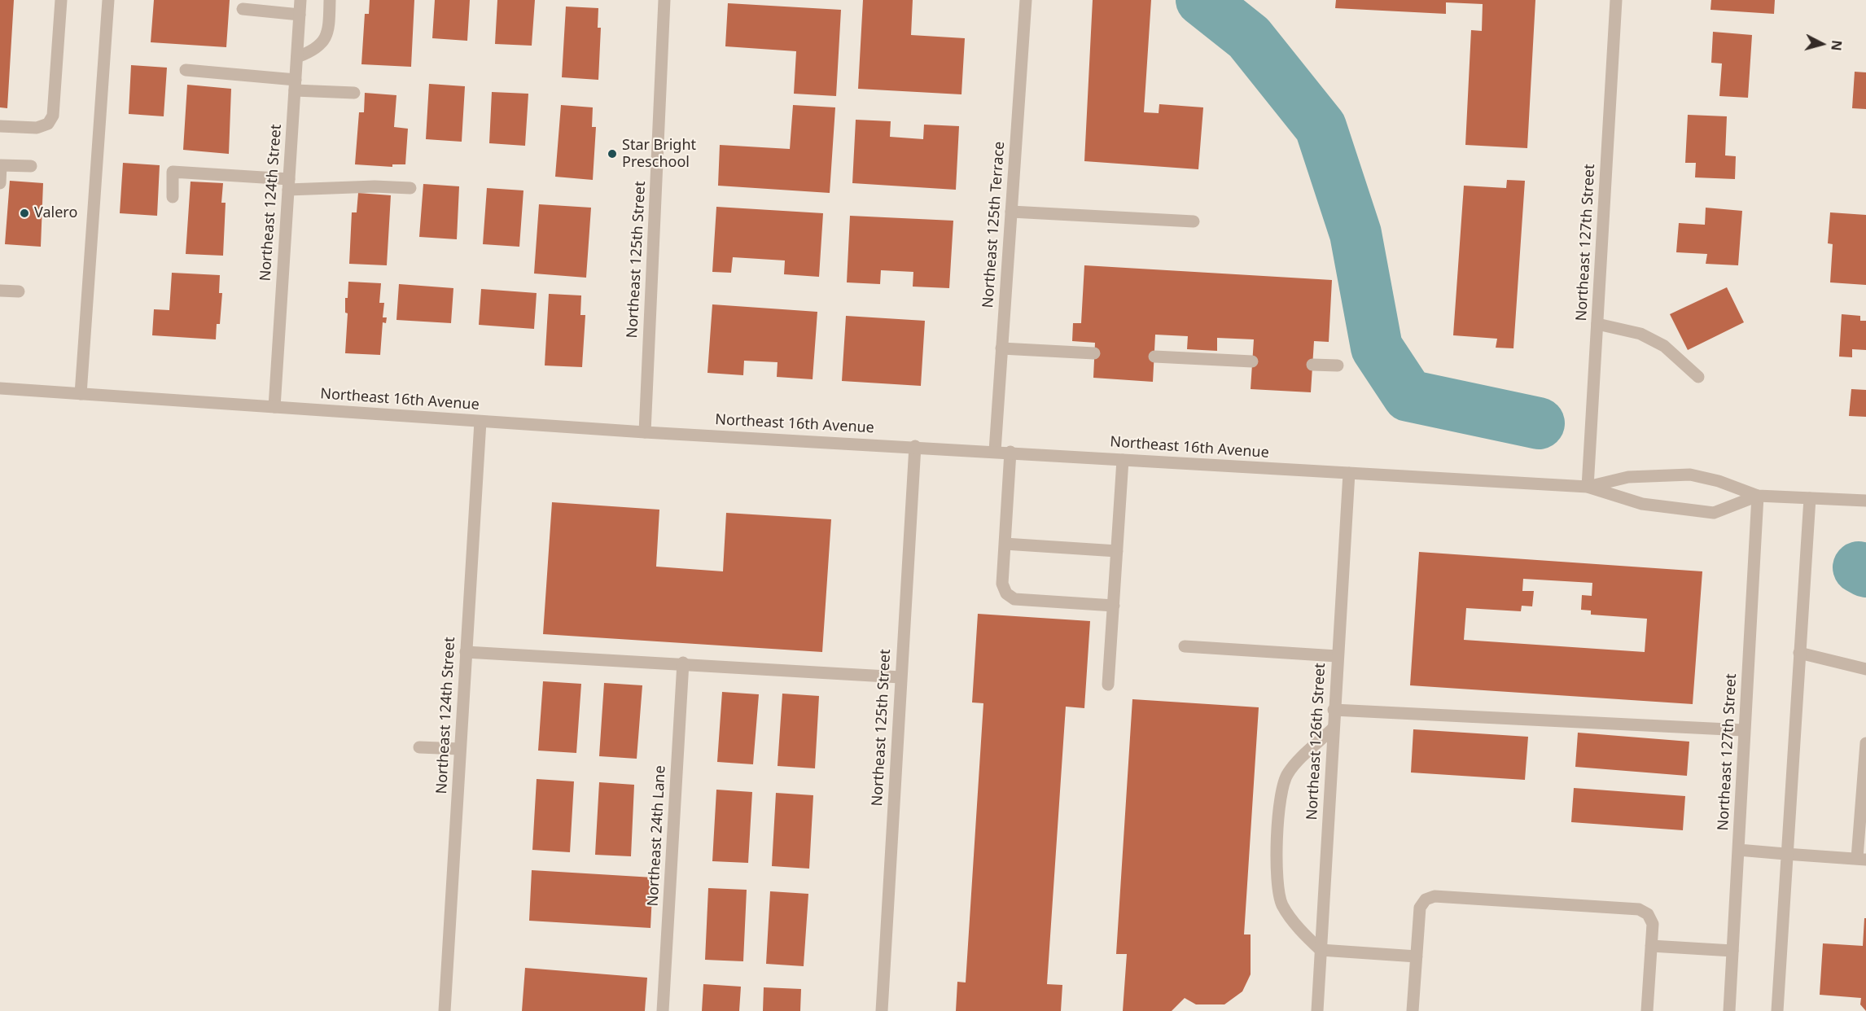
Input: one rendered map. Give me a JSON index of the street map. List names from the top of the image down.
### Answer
{
  "streets": {
    "street": [
      "Northeast 124th Street",
      "Northeast 125th Terrace",
      "Northeast 127th Street",
      "Northeast 125th Street",
      "Northeast 16th Avenue",
      "Northeast 126th Street",
      "Northeast 24th Lane"
    ]
  },
  "crossings": [
    ["Northeast 124th Street", "Northeast 16th Avenue"],
    ["Northeast 125th Terrace", "Northeast 16th Avenue"],
    ["Northeast 127th Street", "Northeast 16th Avenue"],
    ["Northeast 125th Street", "Northeast 16th Avenue"],
    ["Northeast 16th Avenue", "Northeast 126th Street"]
  ],
  "places": ["Star Bright Preschool", "Valero"],
  "north": "right"
}
